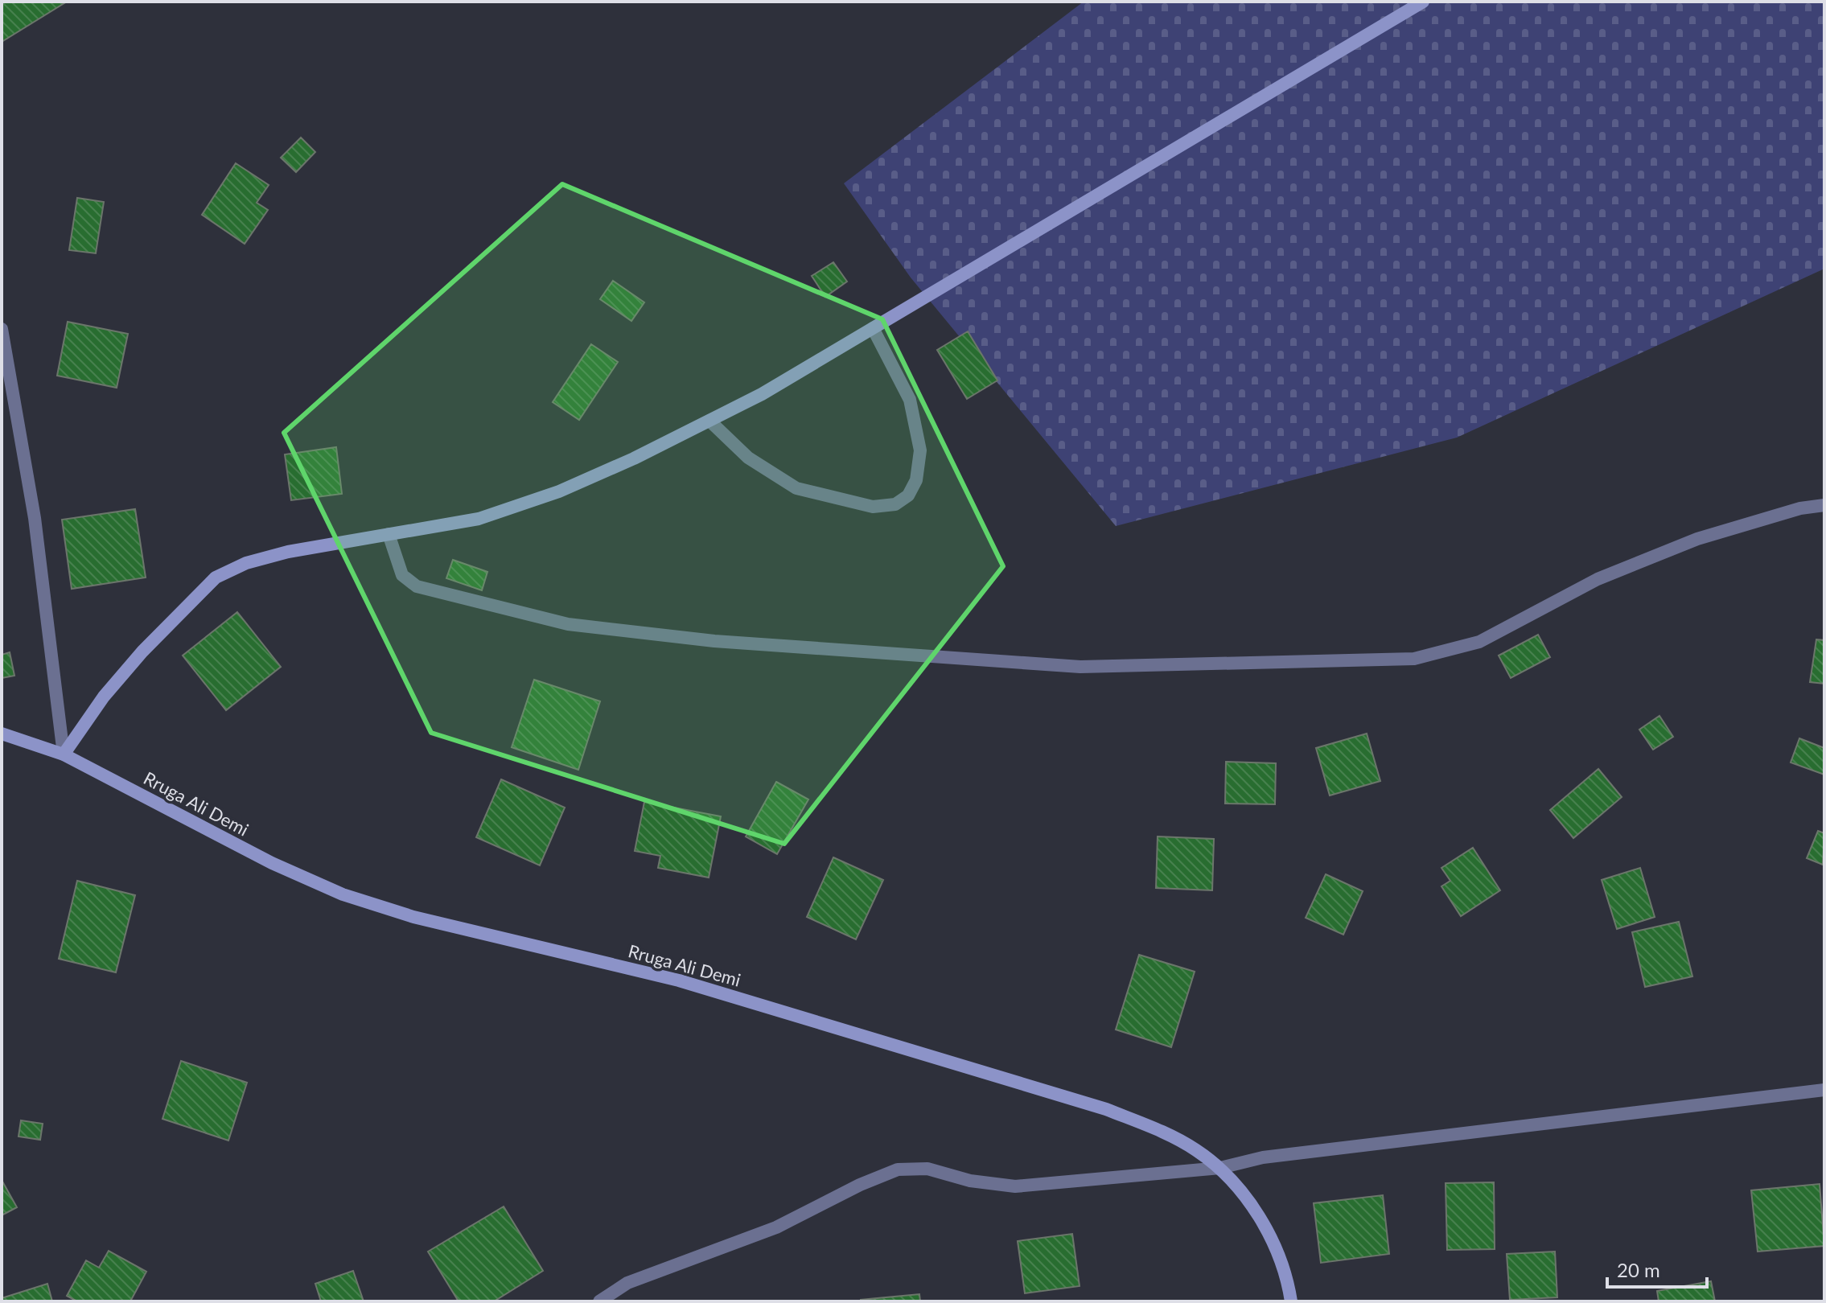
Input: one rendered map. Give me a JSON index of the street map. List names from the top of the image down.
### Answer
{
  "streets": {
    "street": ["Rruga Ali Demi"]
  },
  "scale_bar": "20 m"
}
